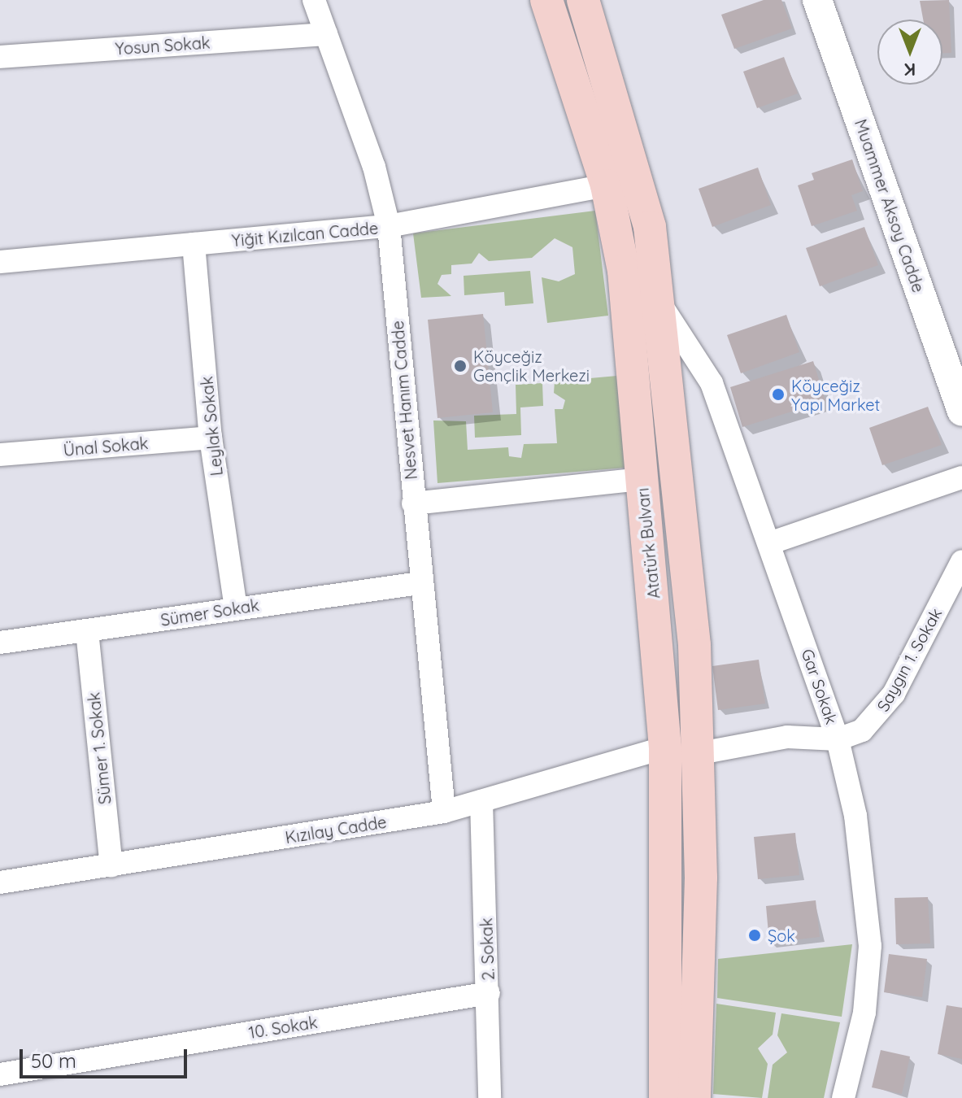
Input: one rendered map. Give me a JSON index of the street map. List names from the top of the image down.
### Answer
{
  "streets": {
    "main road": ["Atatürk Bulvarı"],
    "street": [
      "Yosun Sokak",
      "Muammer Aksoy Cadde",
      "Yiğit Kızılcan Cadde",
      "Nesvet Hanım Cadde",
      "Leylak Sokak",
      "Ünal Sokak",
      "Sümer Sokak",
      "Saygın 1. Sokak",
      "Gar Sokak",
      "Sümer 1. Sokak",
      "Kızılay Cadde",
      "2. Sokak",
      "10. Sokak"
    ]
  },
  "crossings": [
    ["Yosun Sokak", "Nesvet Hanım Cadde"],
    ["Yiğit Kızılcan Cadde", "Nesvet Hanım Cadde"],
    ["Yiğit Kızılcan Cadde", "Leylak Sokak"],
    ["Yiğit Kızılcan Cadde", "Atatürk Bulvarı"],
    ["Nesvet Hanım Cadde", "Sümer Sokak"],
    ["Nesvet Hanım Cadde", "Kızılay Cadde"],
    ["Leylak Sokak", "Ünal Sokak"],
    ["Leylak Sokak", "Sümer Sokak"],
    ["Atatürk Bulvarı", "Kızılay Cadde"],
    ["Sümer Sokak", "Sümer 1. Sokak"],
    ["Saygın 1. Sokak", "Gar Sokak"],
    ["Sümer 1. Sokak", "Kızılay Cadde"],
    ["Kızılay Cadde", "2. Sokak"],
    ["2. Sokak", "10. Sokak"]
  ],
  "places": ["Köyceğiz Gençlik Merkezi", "Köyceğiz Yapı Market", "Şok"],
  "scale_bar": "50 m",
  "north": "bottom"
}
